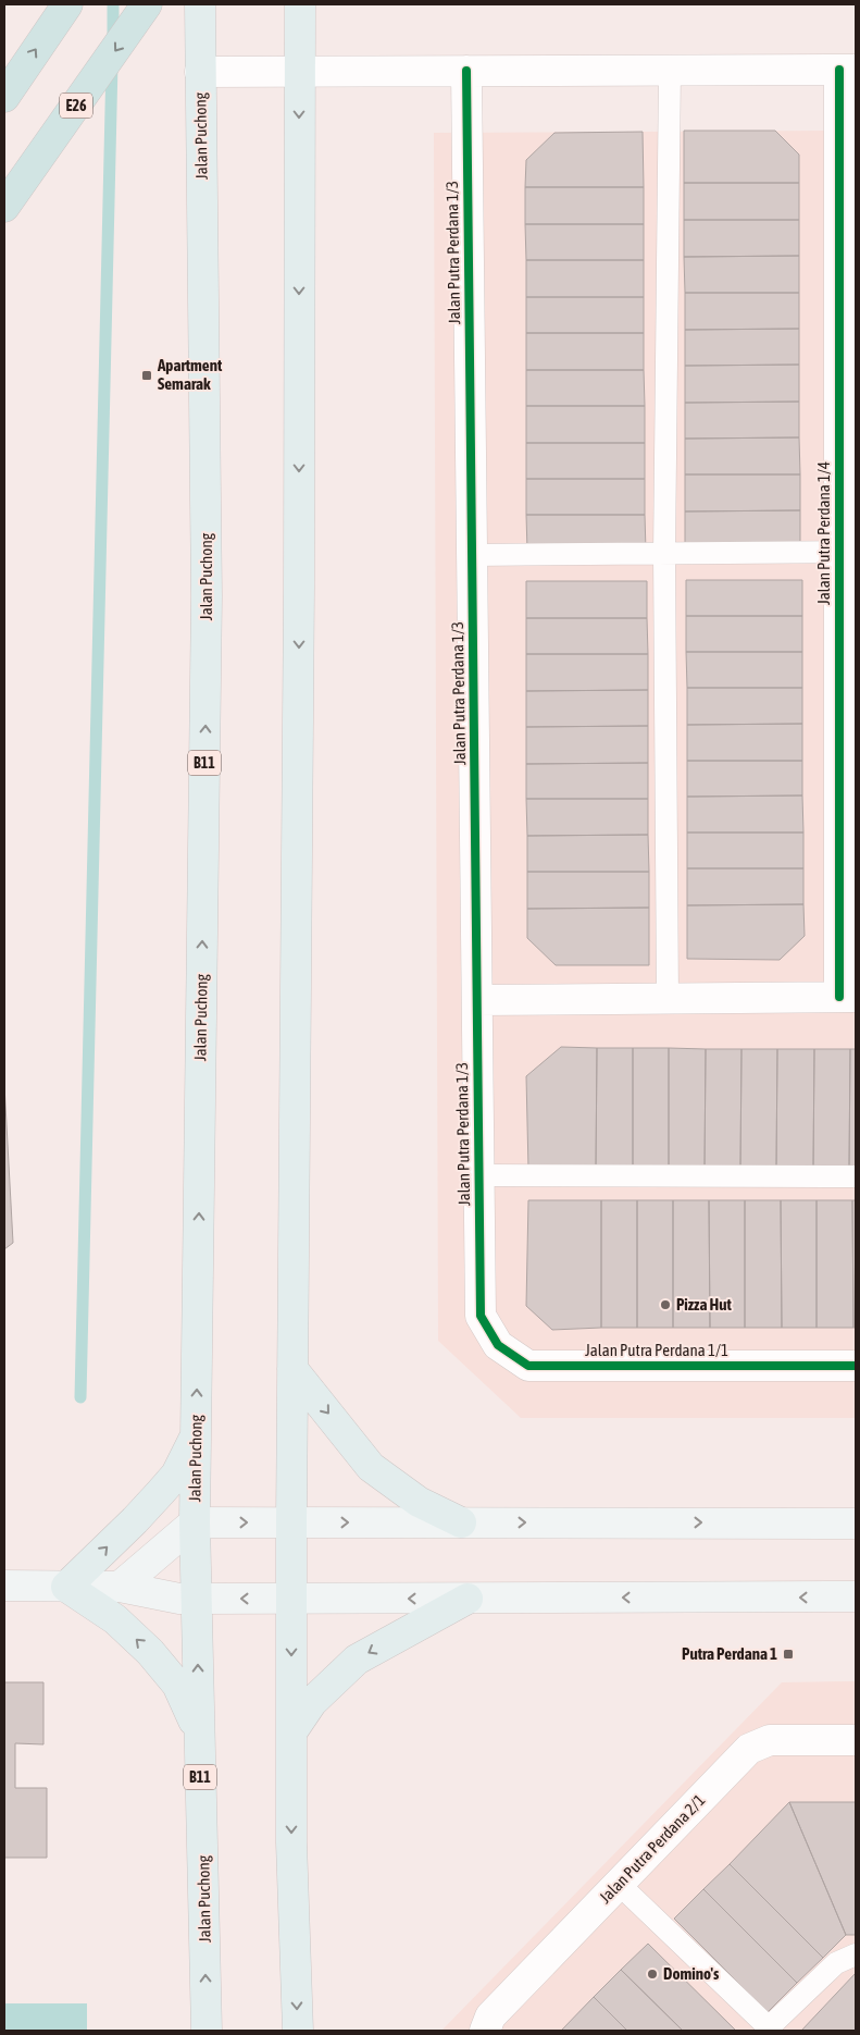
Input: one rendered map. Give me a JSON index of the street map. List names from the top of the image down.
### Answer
{
  "streets": {
    "highway": ["E26"],
    "main road": ["Jalan Puchong", "B11"],
    "street": [
      "Jalan Putra Perdana 1/3",
      "Jalan Putra Perdana 1/4",
      "Jalan Putra Perdana 1/1",
      "Jalan Putra Perdana 2/1"
    ]
  },
  "crossings": [
    ["Jalan Putra Perdana 1/3", "Jalan Putra Perdana 1/1"]
  ],
  "places": {
    "transit": ["Apartment Semarak", "Putra Perdana 1"],
    "other": ["Pizza Hut", "Domino's"]
  }
}
